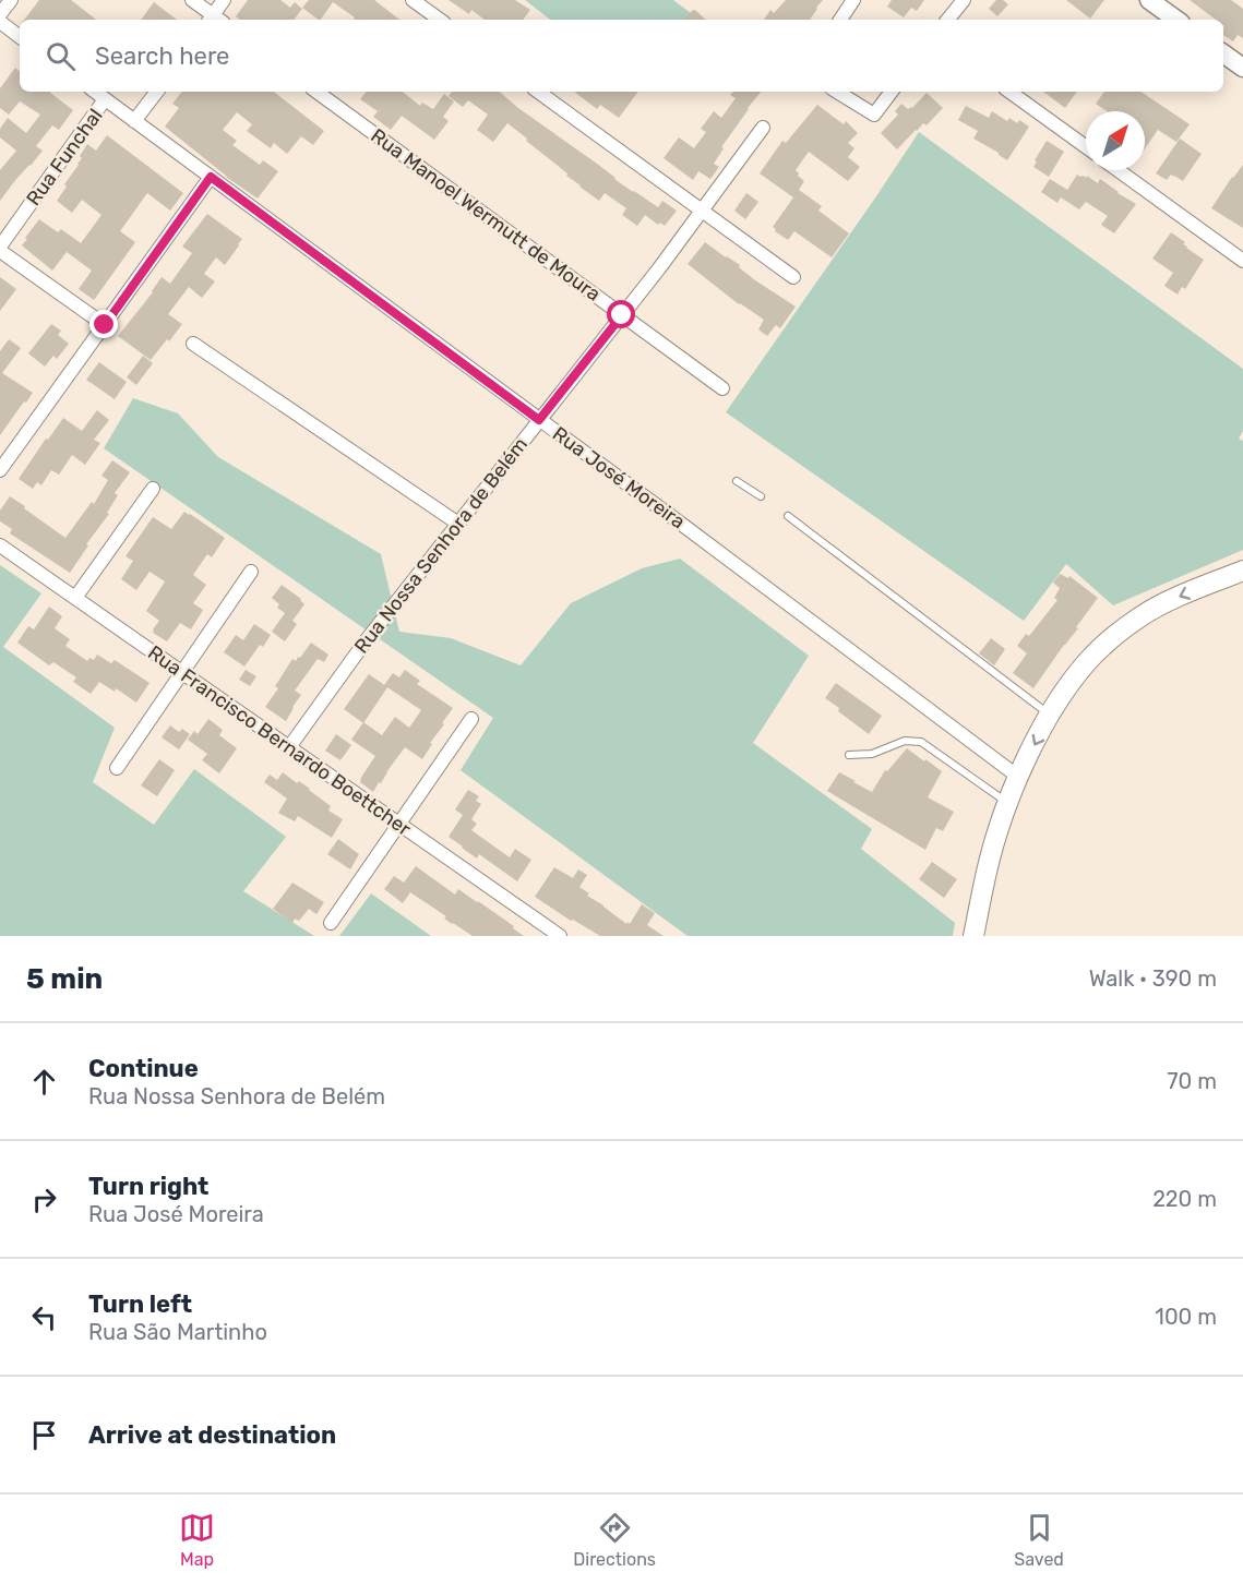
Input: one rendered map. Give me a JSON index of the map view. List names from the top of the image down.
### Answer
{
  "streets": {
    "street": [
      "Rua Funchal",
      "Rua Manoel Wermutt de Moura",
      "Rua José Moreira",
      "Rua Nossa Senhora de Belém",
      "Rua Francisco Bernardo Boettcher"
    ]
  },
  "crossings": [
    ["Rua Funchal", "Rua José Moreira"],
    ["Rua Manoel Wermutt de Moura", "Rua Nossa Senhora de Belém"],
    ["Rua José Moreira", "Rua Nossa Senhora de Belém"],
    ["Rua Nossa Senhora de Belém", "Rua Francisco Bernardo Boettcher"]
  ],
  "north": "top right",
  "page": {
    "search": "Search here",
    "heading": ["5 min", "Walk · 390 m"],
    "list": [
      ["Continue", "Rua Nossa Senhora de Belém", "70 m"],
      ["Turn right", "Rua José Moreira", "220 m"],
      ["Turn left", "Rua São Martinho", "100 m"],
      "Arrive at destination"
    ],
    "nav": ["Map", "Directions", "Saved"]
  }
}
